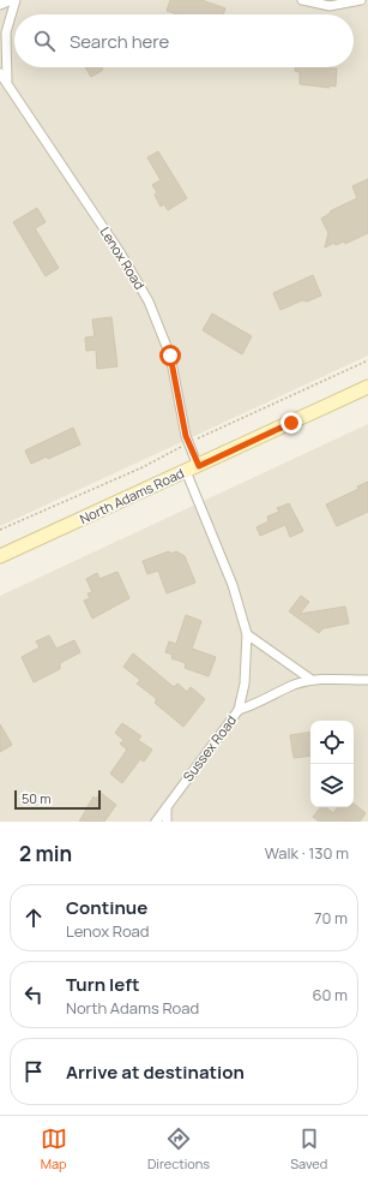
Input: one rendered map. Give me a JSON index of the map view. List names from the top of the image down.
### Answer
{
  "streets": {
    "street": ["Lenox Road", "North Adams Road", "Sussex Road"]
  },
  "crossings": [
    ["Lenox Road", "North Adams Road"],
    ["Lenox Road", "Sussex Road"]
  ],
  "scale_bar": "50 m",
  "page": {
    "search": "Search here",
    "scale": "50 m",
    "heading": ["2 min", "Walk · 130 m"],
    "list": [
      ["Continue", "Lenox Road", "70 m"],
      ["Turn left", "North Adams Road", "60 m"],
      "Arrive at destination"
    ],
    "nav": ["Map", "Directions", "Saved"]
  }
}
